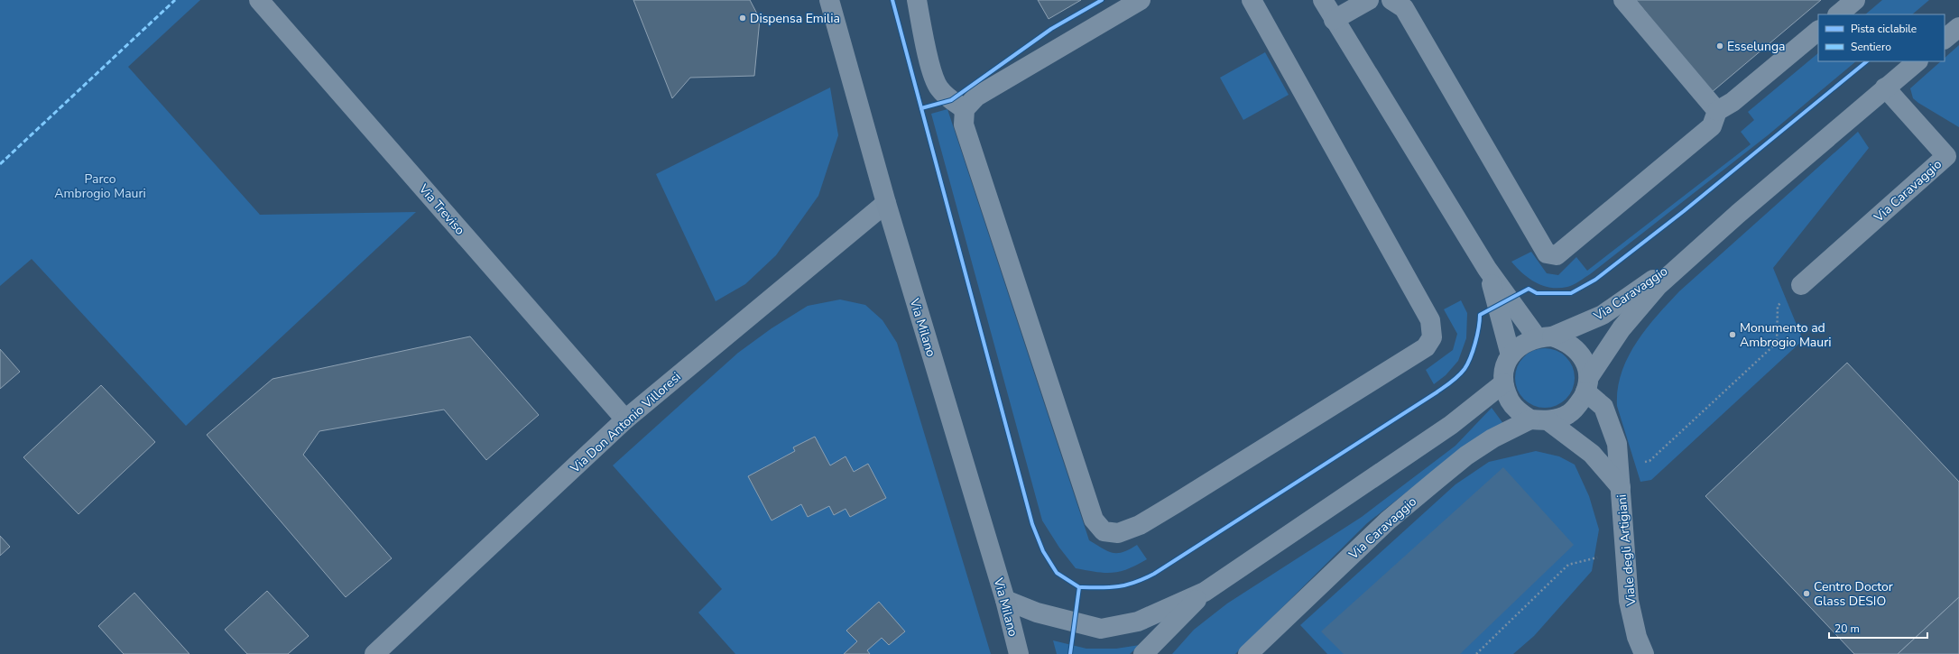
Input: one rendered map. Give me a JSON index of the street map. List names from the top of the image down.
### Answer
{
  "streets": {
    "main road": ["Via Milano"],
    "street": [
      "Via Caravaggio",
      "Via Treviso",
      "Via Don Antonio Villoresi",
      "Viale degli Artigiani"
    ]
  },
  "crossings": [
    ["Via Caravaggio", "Viale degli Artigiani"],
    ["Via Treviso", "Via Don Antonio Villoresi"],
    ["Via Milano", "Via Don Antonio Villoresi"]
  ],
  "parks": ["Parco Ambrogio Mauri"],
  "places": [
    "Dispensa Emilia",
    "Esselunga",
    "Monumento ad Ambrogio Mauri",
    "Centro Doctor Glass DESIO"
  ],
  "legend": ["Pista ciclabile", "Sentiero"],
  "scale_bar": "20 m"
}
